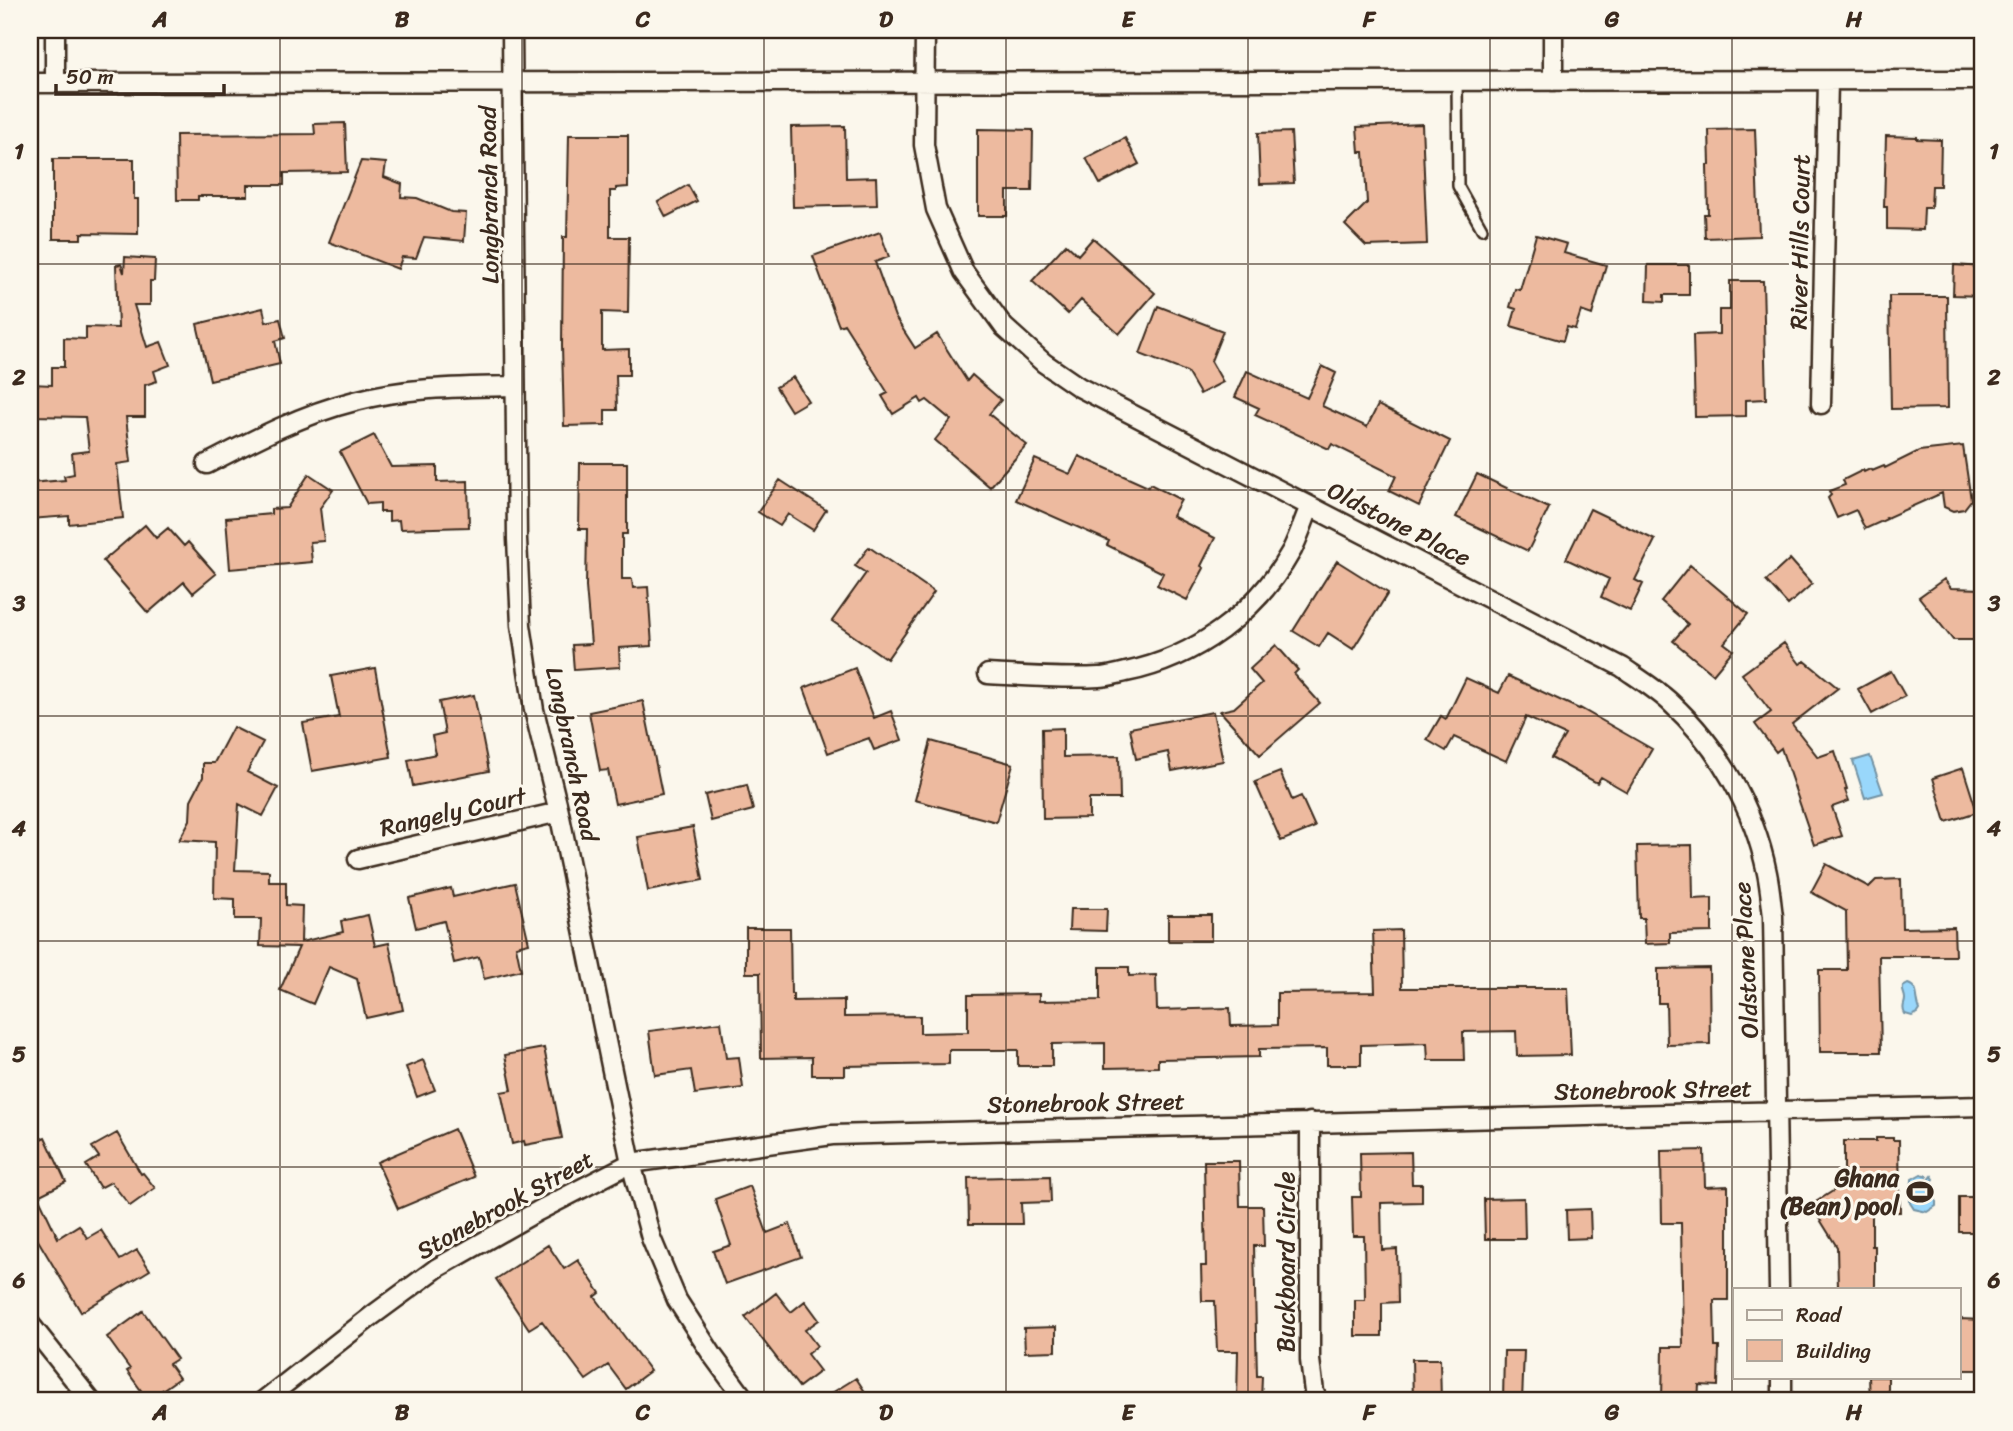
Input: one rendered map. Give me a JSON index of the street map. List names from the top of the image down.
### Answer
{
  "streets": {
    "street": [
      "Longbranch Road",
      "River Hills Court",
      "Oldstone Place",
      "Rangely Court",
      "Stonebrook Street",
      "Buckboard Circle"
    ]
  },
  "crossings": [
    ["Longbranch Road", "Rangely Court"],
    ["Longbranch Road", "Stonebrook Street"],
    ["Oldstone Place", "Stonebrook Street"],
    ["Stonebrook Street", "Buckboard Circle"]
  ],
  "places": {
    "sports": ["Ghana (Bean) pool"]
  },
  "legend": ["Road", "Building"],
  "scale_bar": "50 m",
  "grid": {
    "columns": [
      "A",
      "B",
      "C",
      "D",
      "E",
      "F",
      "G",
      "H"
    ],
    "rows": [
      "1",
      "2",
      "3",
      "4",
      "5",
      "6"
    ]
  }
}
